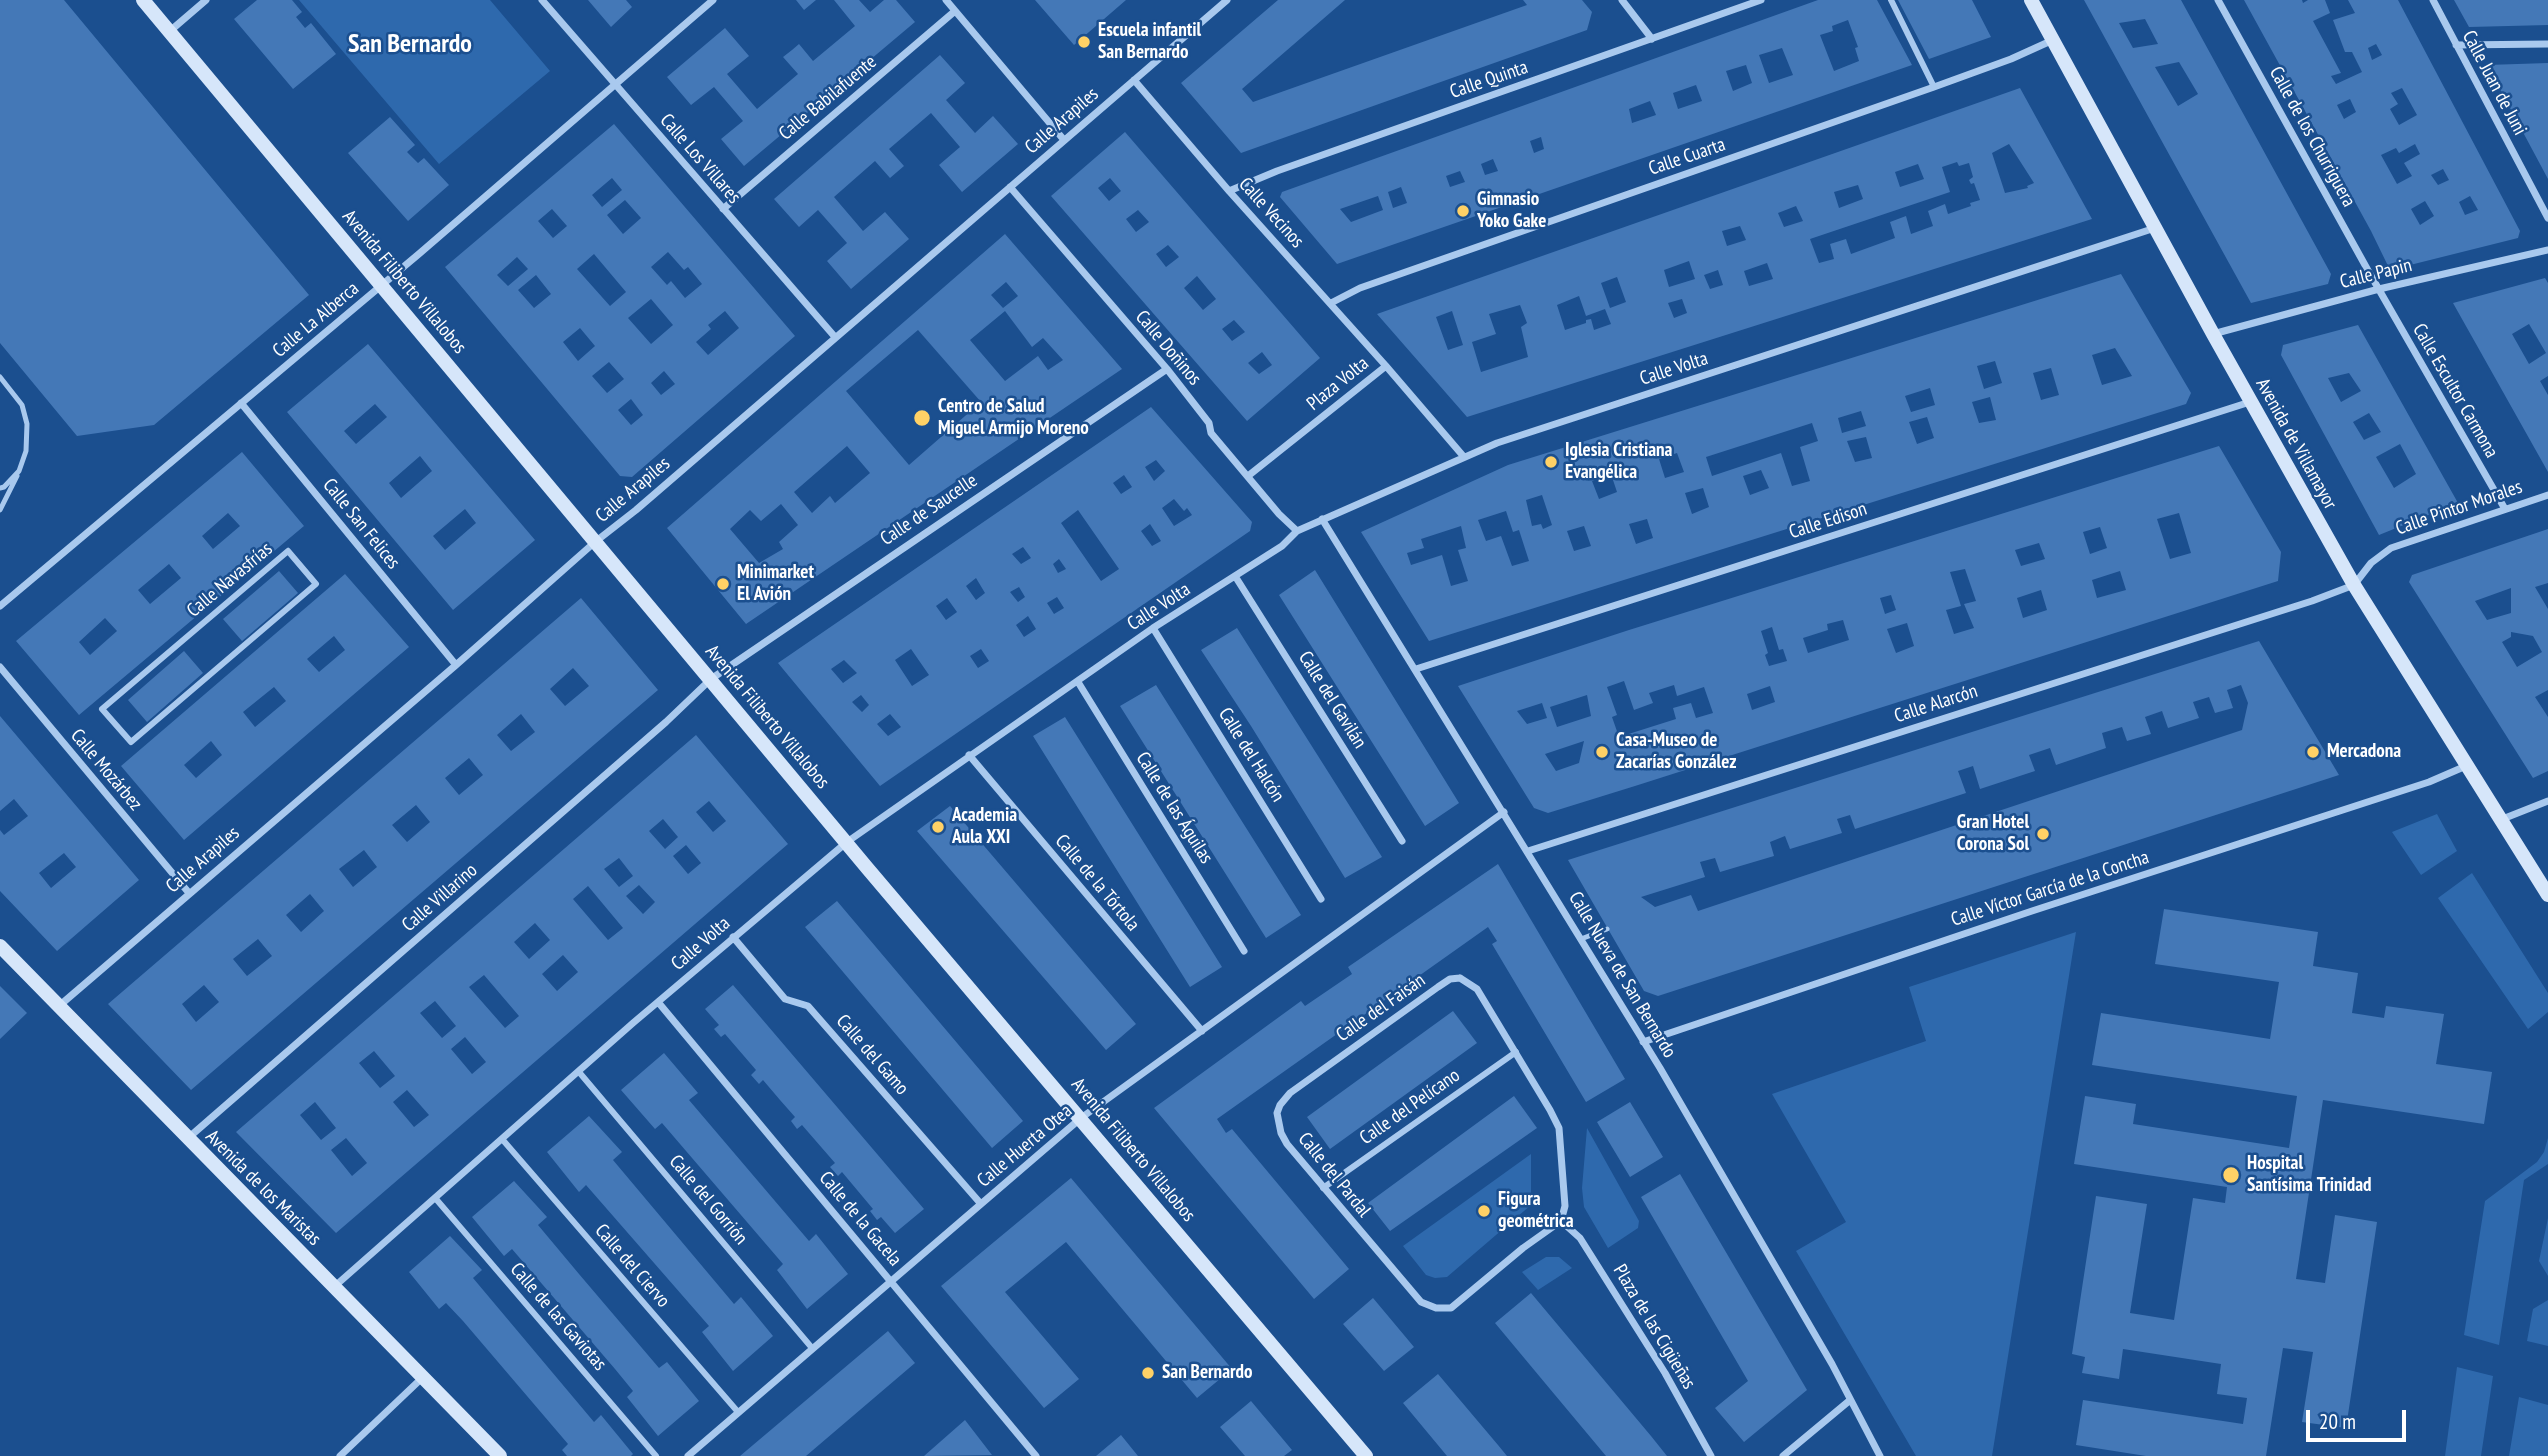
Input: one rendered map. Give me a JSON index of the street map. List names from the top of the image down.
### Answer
{
  "streets": {
    "main road": ["Avenida Filiberto Villalobos", "Avenida de Villamayor", "Avenida de los Maristas"],
    "street": [
      "Calle Quinta",
      "Calle Juan de Juni",
      "Calle Babilafuente",
      "Calle Arapiles",
      "Calle de los Churriguera",
      "Calle Cuarta",
      "Calle Los Villares",
      "Calle Vecinos",
      "Calle Papin",
      "Calle La Alberca",
      "Calle Doñinos",
      "Calle Volta",
      "Plaza Volta",
      "Calle Escultor Carmona",
      "Calle Pintor Morales",
      "Calle de Saucelle",
      "Calle Edison",
      "Calle San Felices",
      "Calle Navasfrías",
      "Calle del Gavilán",
      "Calle Alarcón",
      "Calle del Halcón",
      "Calle Mozárbez",
      "Calle de las Águilas",
      "Calle de la Tórtola",
      "Calle Víctor García de la Concha",
      "Calle Villarino",
      "Calle Nueva de San Bernardo",
      "Calle del Faisán",
      "Calle del Gamo",
      "Calle del Pelícano",
      "Calle Huerta Otea",
      "Calle del Pardal",
      "Calle del Gorrión",
      "Calle de la Gacela",
      "Calle del Ciervo",
      "Calle de las Gaviotas",
      "Plaza de las Cigüeñas"
    ]
  },
  "crossings": [
    ["Calle Quinta", "Calle Vecinos"],
    ["Calle Babilafuente", "Calle Los Villares"],
    ["Calle Arapiles", "Calle Los Villares"],
    ["Calle Arapiles", "Calle Vecinos"],
    ["Calle Arapiles", "Avenida Filiberto Villalobos"],
    ["Calle Arapiles", "Calle Doñinos"],
    ["Calle Arapiles", "Calle San Felices"],
    ["Calle Arapiles", "Calle Mozárbez"],
    ["Calle Arapiles", "Avenida de los Maristas"],
    ["Calle de los Churriguera", "Calle Papin"],
    ["Calle de los Churriguera", "Calle Escultor Carmona"],
    ["Calle Cuarta", "Calle Vecinos"],
    ["Calle Cuarta", "Avenida de Villamayor"],
    ["Calle Los Villares", "Calle La Alberca"],
    ["Calle Vecinos", "Plaza Volta"],
    ["Calle Papin", "Calle Escultor Carmona"],
    ["Calle Papin", "Avenida de Villamayor"],
    ["Avenida Filiberto Villalobos", "Calle La Alberca"],
    ["Avenida Filiberto Villalobos", "Calle Volta"],
    ["Avenida Filiberto Villalobos", "Calle de Saucelle"],
    ["Avenida Filiberto Villalobos", "Calle Villarino"],
    ["Avenida Filiberto Villalobos", "Calle Huerta Otea"],
    ["Calle La Alberca", "Calle San Felices"],
    ["Calle Doñinos", "Calle Volta"],
    ["Calle Doñinos", "Plaza Volta"],
    ["Calle Doñinos", "Calle de Saucelle"],
    ["Calle Volta", "Plaza Volta"],
    ["Calle Volta", "Avenida de Villamayor"],
    ["Calle Volta", "Calle del Gavilán"],
    ["Calle Volta", "Calle del Halcón"],
    ["Calle Volta", "Calle de las Águilas"],
    ["Calle Volta", "Calle de la Tórtola"],
    ["Calle Volta", "Calle Nueva de San Bernardo"],
    ["Calle Volta", "Calle del Gamo"],
    ["Calle Volta", "Avenida de los Maristas"],
    ["Calle Volta", "Calle del Gorrión"],
    ["Calle Volta", "Calle de la Gacela"],
    ["Calle Volta", "Calle del Ciervo"],
    ["Calle Volta", "Calle de las Gaviotas"],
    ["Calle Escultor Carmona", "Calle Pintor Morales"],
    ["Avenida de Villamayor", "Calle Pintor Morales"],
    ["Avenida de Villamayor", "Calle Edison"],
    ["Avenida de Villamayor", "Calle Alarcón"],
    ["Avenida de Villamayor", "Calle Víctor García de la Concha"],
    ["Calle Pintor Morales", "Calle Alarcón"],
    ["Calle de Saucelle", "Calle Villarino"],
    ["Calle Edison", "Calle Nueva de San Bernardo"],
    ["Calle Alarcón", "Calle Nueva de San Bernardo"],
    ["Calle de la Tórtola", "Calle Huerta Otea"],
    ["Calle Víctor García de la Concha", "Calle Nueva de San Bernardo"],
    ["Calle Villarino", "Avenida de los Maristas"],
    ["Calle Nueva de San Bernardo", "Calle Huerta Otea"],
    ["Calle del Faisán", "Calle del Pelícano"],
    ["Calle del Faisán", "Calle del Pardal"],
    ["Calle del Faisán", "Plaza de las Cigüeñas"],
    ["Calle del Gamo", "Calle Huerta Otea"],
    ["Calle del Pelícano", "Calle del Pardal"],
    ["Calle Huerta Otea", "Calle del Gorrión"],
    ["Calle Huerta Otea", "Calle de la Gacela"],
    ["Calle Huerta Otea", "Calle del Ciervo"],
    ["Calle del Pardal", "Plaza de las Cigüeñas"]
  ],
  "districts": ["San Bernardo"],
  "places": [
    "Escuela infantil San Bernardo",
    "Gimnasio Yoko Gake",
    "Centro de Salud Miguel Armijo Moreno",
    "Iglesia Cristiana Evangélica",
    "Minimarket El Avión",
    "Casa-Museo de Zacarías González",
    "Mercadona",
    "Academia Aula XXI",
    "Gran Hotel Corona Sol",
    "Hospital Santísima Trinidad",
    "Figura geométrica",
    "San Bernardo"
  ],
  "scale_bar": "20 m"
}
